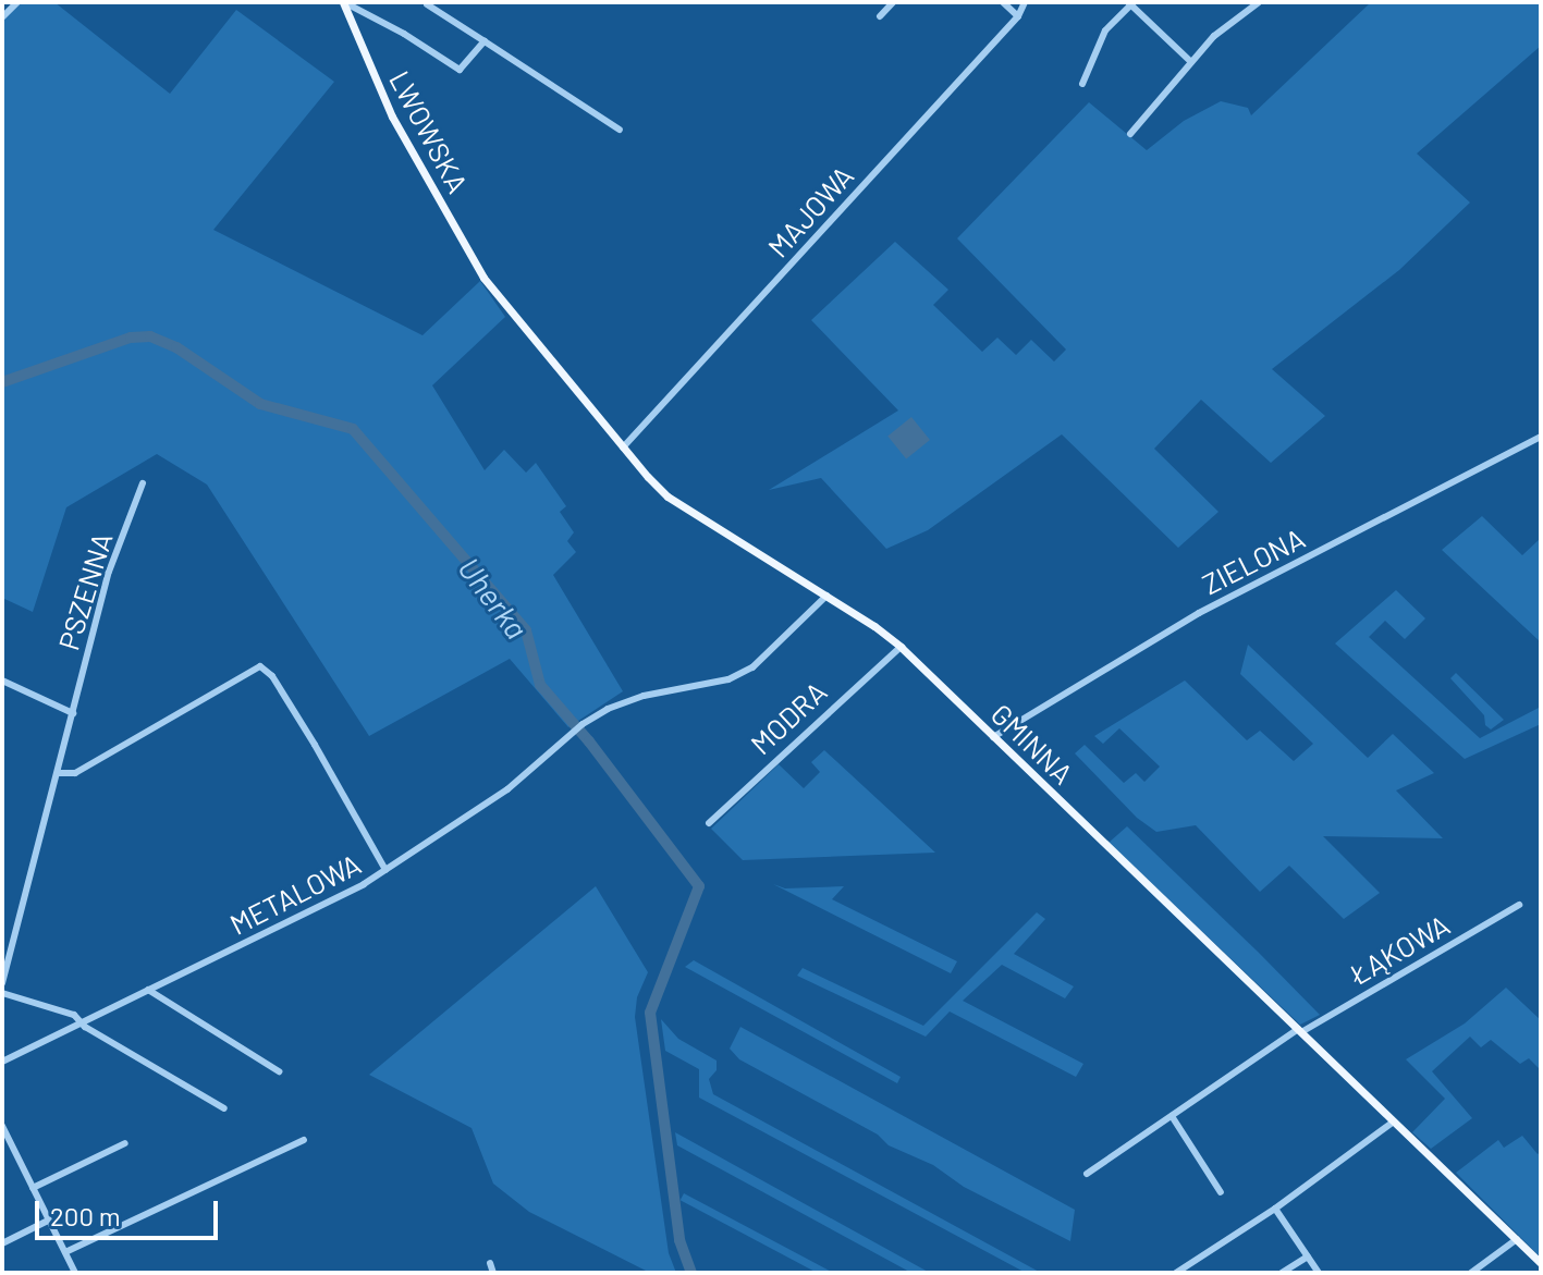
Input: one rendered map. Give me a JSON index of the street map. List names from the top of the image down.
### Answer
{
  "streets": {
    "main road": ["LWOWSKA", "GMINNA"],
    "street": [
      "MAJOWA",
      "ZIELONA",
      "PSZENNA",
      "MODRA",
      "METALOWA",
      "ŁĄKOWA"
    ]
  },
  "crossings": [
    ["LWOWSKA", "GMINNA"],
    ["MAJOWA", "GMINNA"],
    ["ZIELONA", "GMINNA"],
    ["MODRA", "GMINNA"],
    ["GMINNA", "METALOWA"],
    ["GMINNA", "ŁĄKOWA"]
  ],
  "water": ["Uherka"],
  "scale_bar": "200 m"
}
